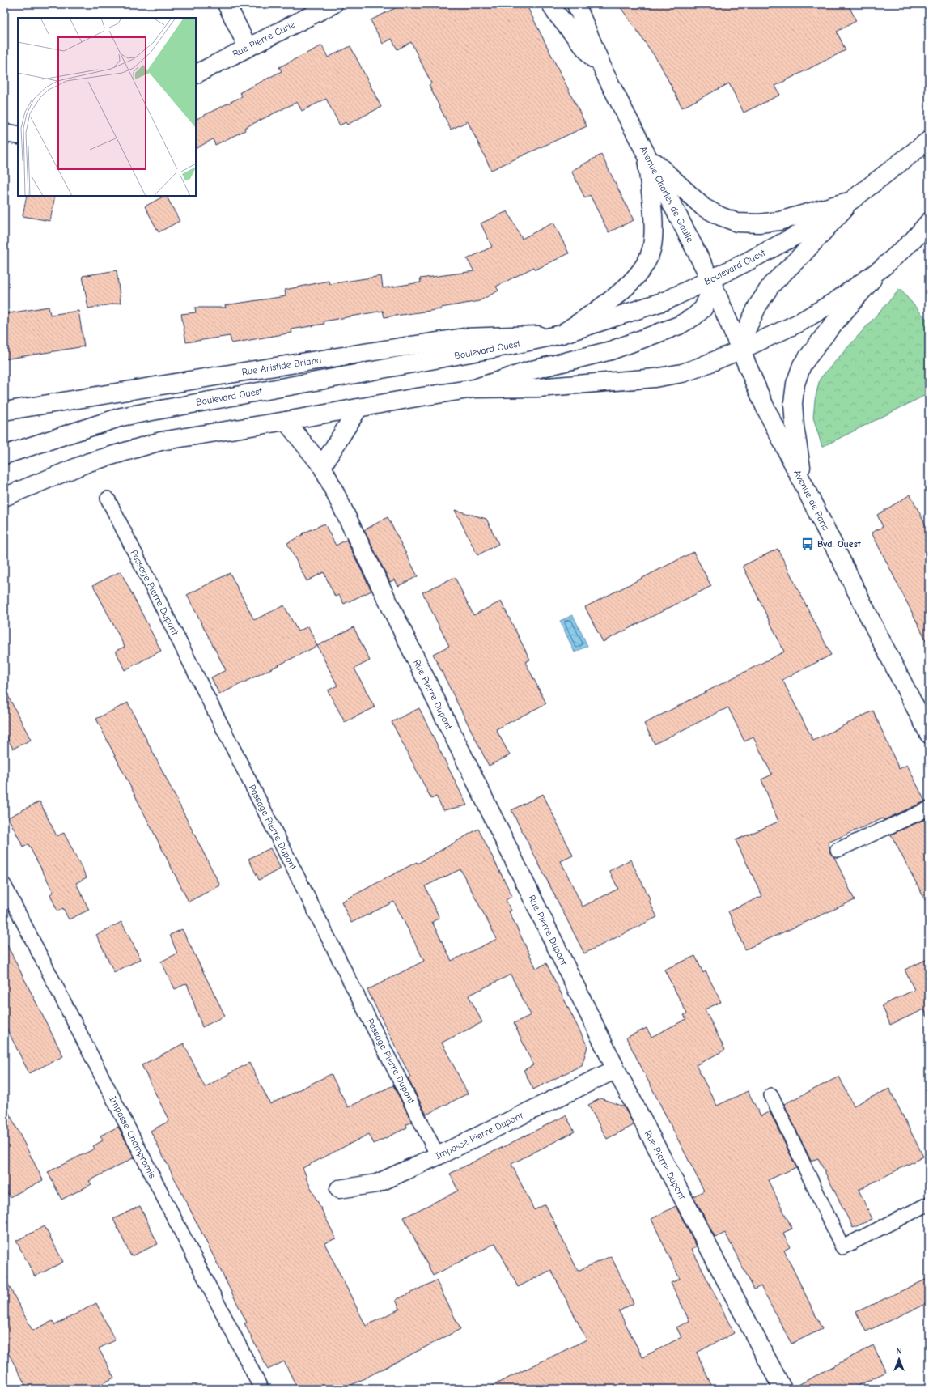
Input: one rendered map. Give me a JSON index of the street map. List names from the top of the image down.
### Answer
{
  "streets": {
    "main road": [
      "Rue Pierre Curie",
      "Avenue Charles de Gaulle",
      "Boulevard Ouest",
      "Rue Aristide Briand",
      "Avenue de Paris",
      "Rue Pierre Dupont",
      "Impasse Pierre Dupont"
    ],
    "lane": ["Passage Pierre Dupont", "Impasse Champromis"]
  },
  "crossings": [
    ["Avenue Charles de Gaulle", "Boulevard Ouest"],
    ["Avenue Charles de Gaulle", "Avenue de Paris"],
    ["Boulevard Ouest", "Rue Aristide Briand"],
    ["Passage Pierre Dupont", "Impasse Pierre Dupont"],
    ["Rue Pierre Dupont", "Impasse Pierre Dupont"]
  ],
  "places": {
    "bus stop": ["Bvd. Ouest"]
  },
  "north": "top"
}
